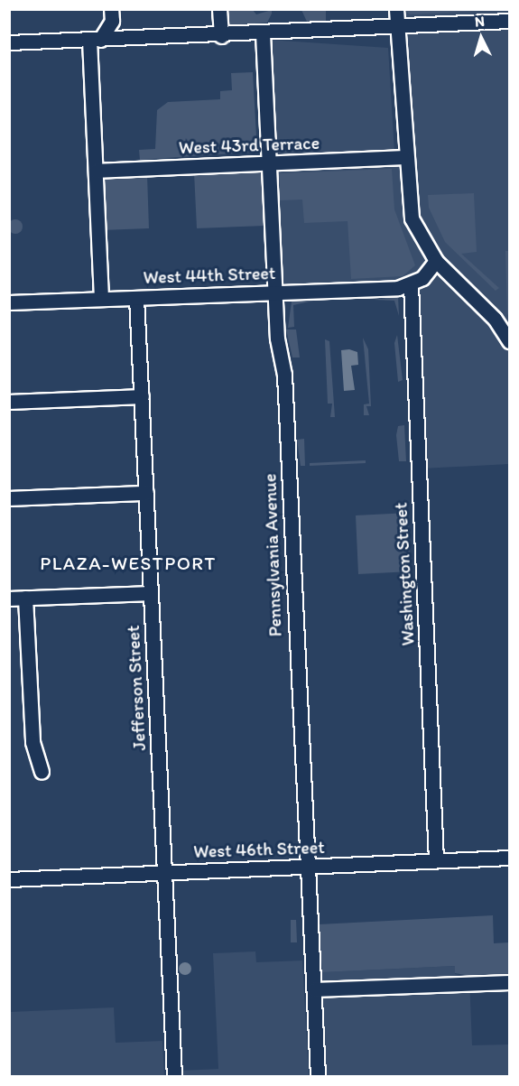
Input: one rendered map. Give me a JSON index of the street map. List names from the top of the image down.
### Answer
{
  "streets": {
    "street": [
      "West 43rd Terrace",
      "West 44th Street",
      "Pennsylvania Avenue",
      "Washington Street",
      "Jefferson Street",
      "West 46th Street"
    ]
  },
  "crossings": [
    ["West 43rd Terrace", "Pennsylvania Avenue"],
    ["West 44th Street", "Pennsylvania Avenue"],
    ["West 44th Street", "Washington Street"],
    ["West 44th Street", "Jefferson Street"],
    ["Pennsylvania Avenue", "West 46th Street"],
    ["Washington Street", "West 46th Street"],
    ["Jefferson Street", "West 46th Street"]
  ],
  "districts": ["PLAZA-WESTPORT"],
  "north": "top"
}
